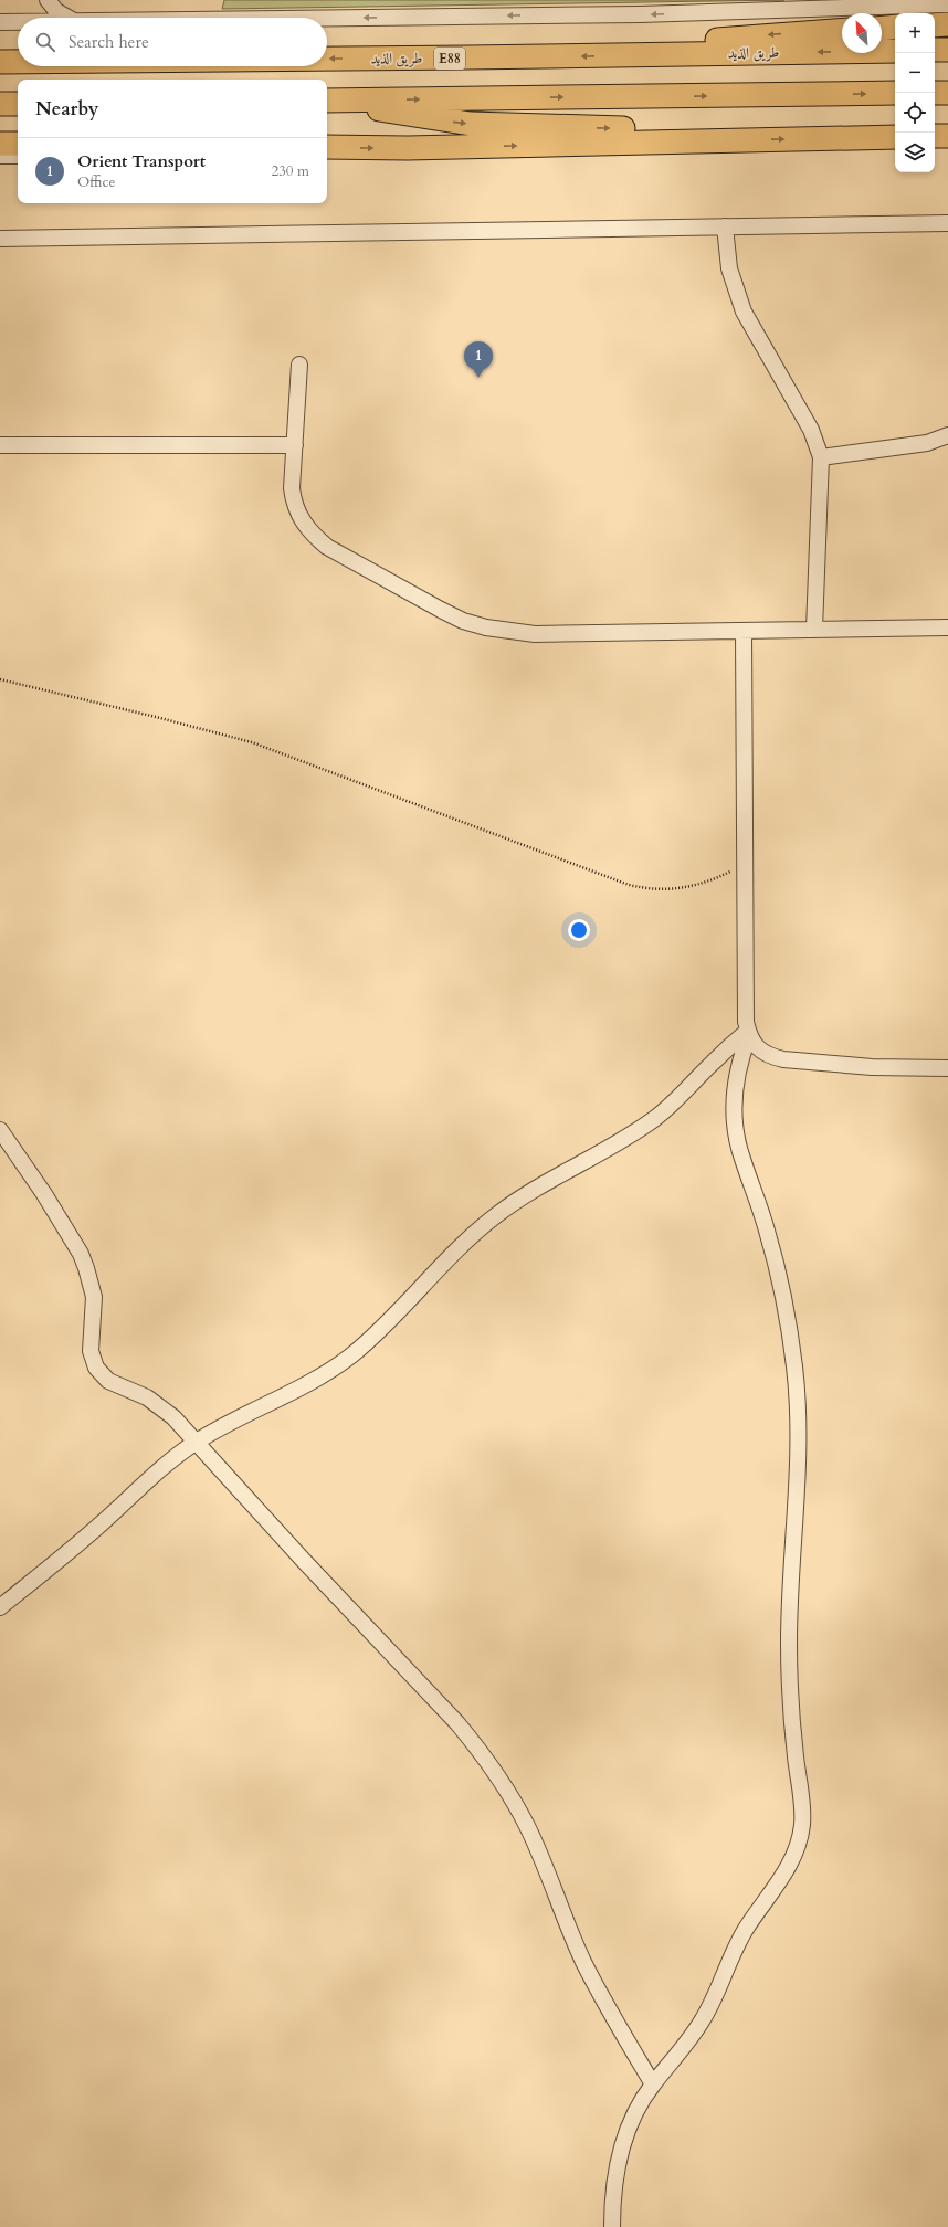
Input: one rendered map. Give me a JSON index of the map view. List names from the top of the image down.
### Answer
{
  "streets": {
    "highway": ["طريق الذيد", "E88"]
  },
  "north": "top left",
  "page": {
    "map_buttons": ["+", "−"],
    "search": "Search here",
    "heading": "Nearby",
    "list": [
      {
        "mark": "1",
        "name": "Orient Transport",
        "note": "Office",
        "value": "230 m"
      }
    ],
    "pins": "1"
  }
}
